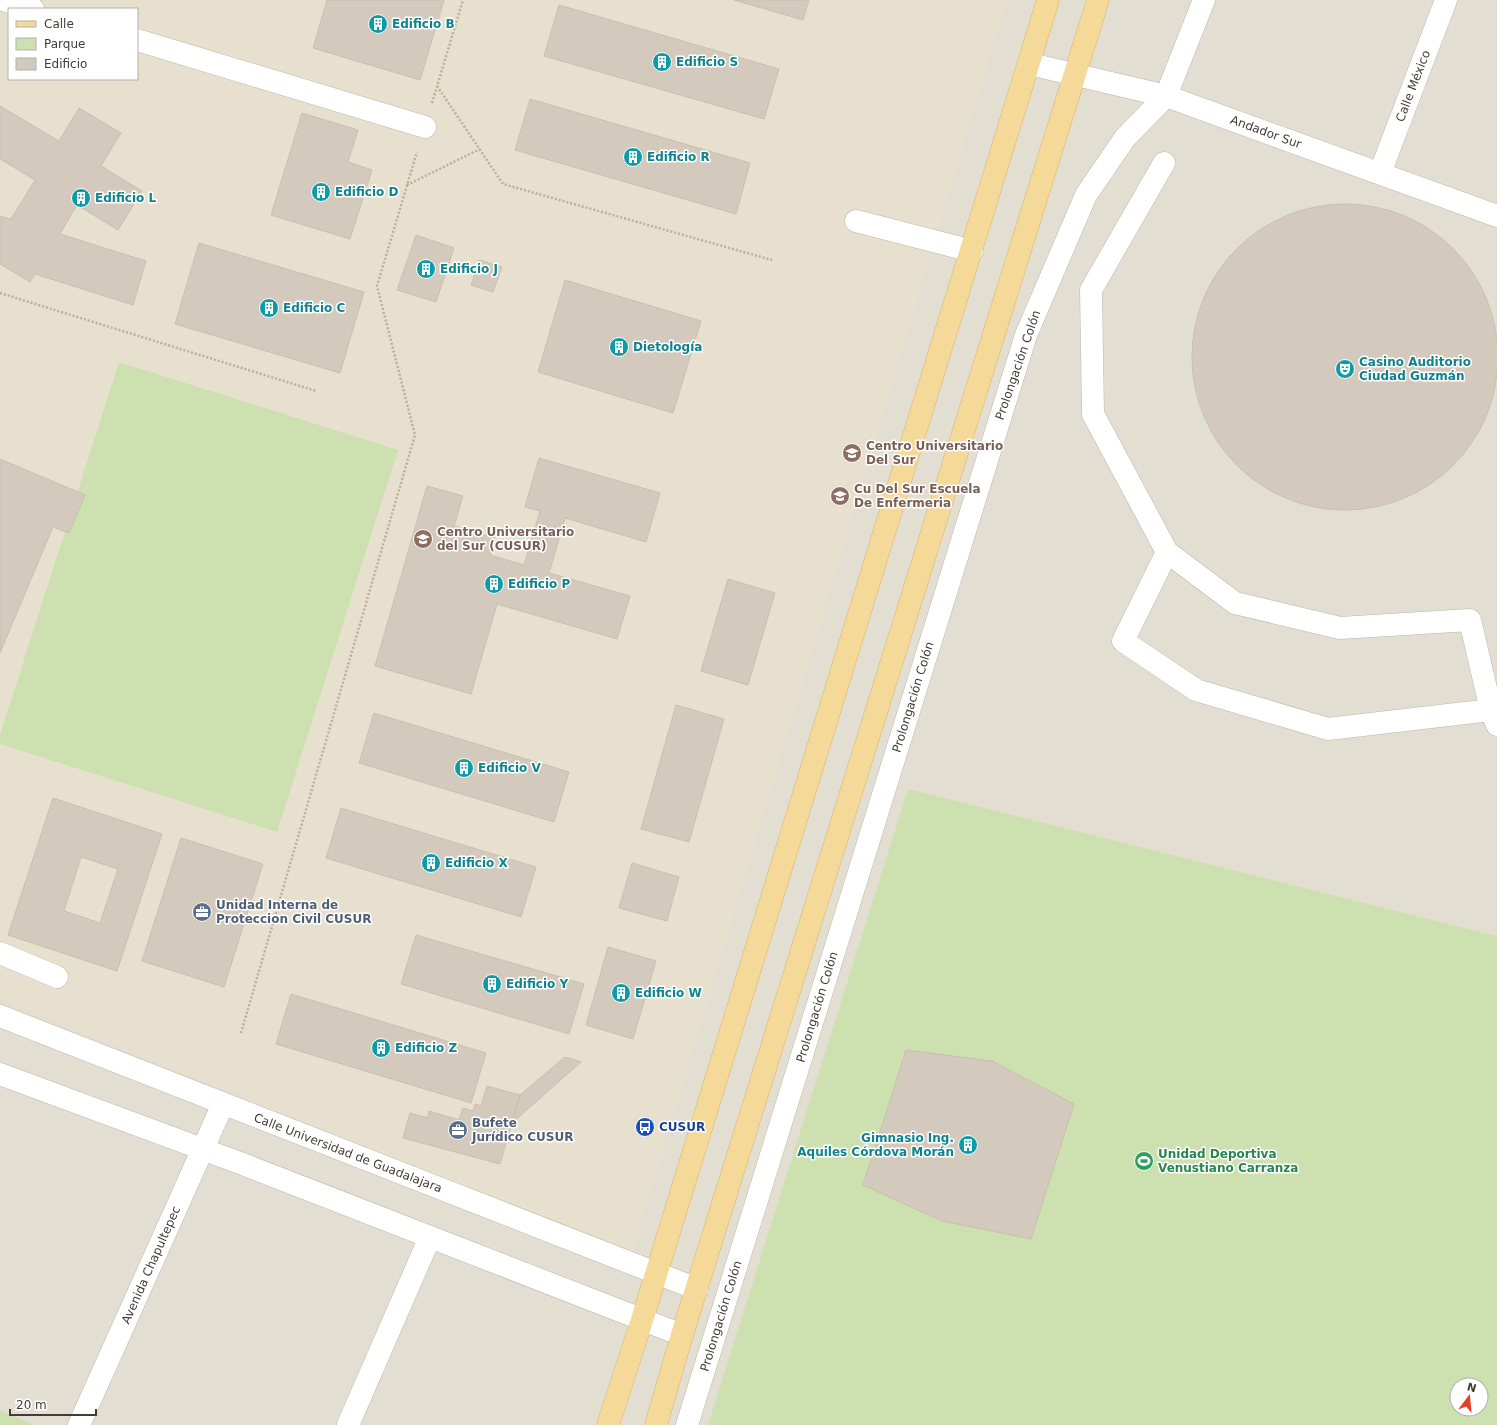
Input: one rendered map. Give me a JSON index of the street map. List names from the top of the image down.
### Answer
{
  "streets": {
    "street": [
      "Calle México",
      "Andador Sur",
      "Prolongación Colón",
      "Calle Universidad de Guadalajara",
      "Avenida Chapultepec"
    ]
  },
  "crossings": [
    ["Calle México", "Andador Sur"],
    ["Andador Sur", "Prolongación Colón"],
    ["Calle Universidad de Guadalajara", "Avenida Chapultepec"]
  ],
  "places": {
    "building": [
      "Edificio B",
      "Edificio S",
      "Edificio R",
      "Edificio D",
      "Edificio L",
      "Edificio J",
      "Edificio C",
      "Dietología",
      "Edificio P",
      "Edificio V",
      "Edificio X",
      "Edificio Y",
      "Edificio W",
      "Edificio Z",
      "Gimnasio Ing. Aquiles Córdova Morán"
    ],
    "theatre": ["Casino Auditorio Ciudad Guzmán"],
    "school or university": ["Centro Universitario Del Sur", "Cu Del Sur Escuela De Enfermeria", "Centro Universitario del Sur (CUSUR)"],
    "office": ["Unidad Interna de Proteccion Civil CUSUR", "Bufete Jurídico CUSUR"],
    "bus stop": ["CUSUR"],
    "sports": ["Unidad Deportiva Venustiano Carranza"]
  },
  "legend": ["Calle", "Parque", "Edificio"],
  "scale_bar": "20 m",
  "north": "top"
}
